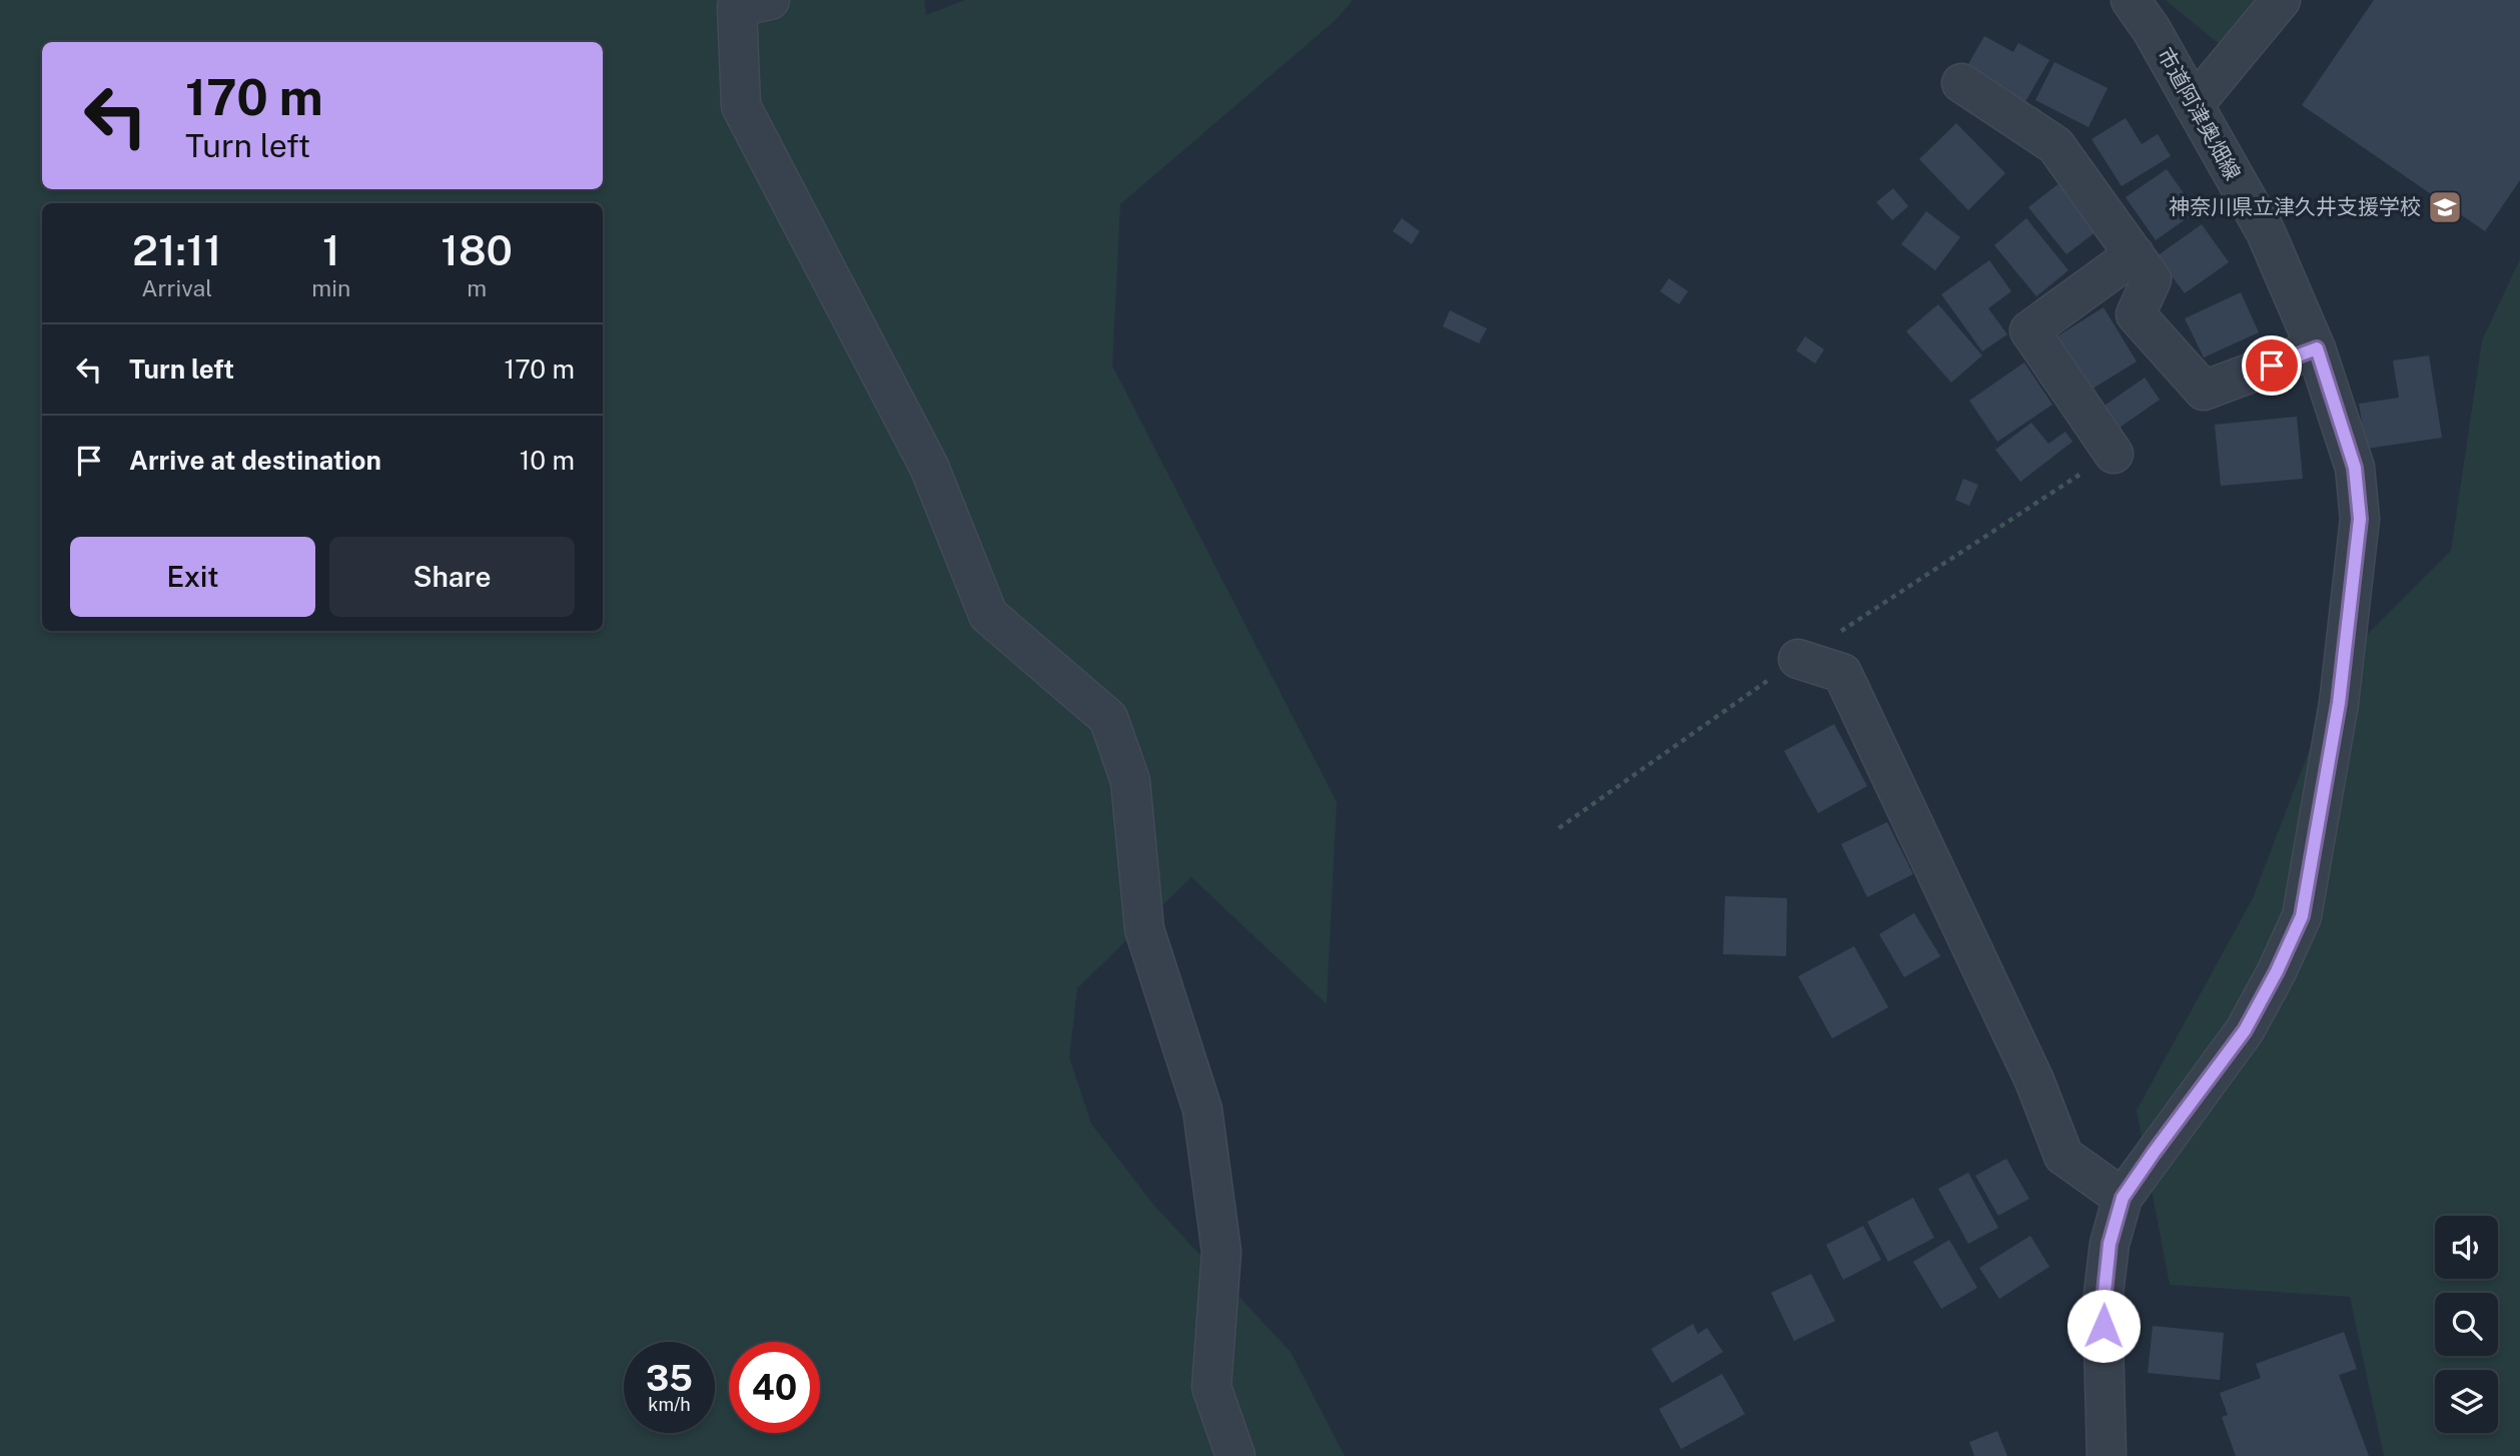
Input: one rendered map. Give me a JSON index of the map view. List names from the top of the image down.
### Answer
{
  "streets": {
    "street": ["市道阿津奥畑線"]
  },
  "places": {
    "school or university": ["神奈川県立津久井支援学校"]
  },
  "page": {
    "turn": ["170 m", "Turn left"],
    "eta": [
      "21:11",
      "Arrival",
      "1",
      "min",
      "180",
      "m"
    ],
    "list": [
      {
        "name": "Turn left",
        "value": "170 m"
      },
      {
        "name": "Arrive at destination",
        "value": "10 m"
      }
    ],
    "buttons": ["Exit", "Share"],
    "speed": "35 km/h",
    "limit": "40"
  }
}
